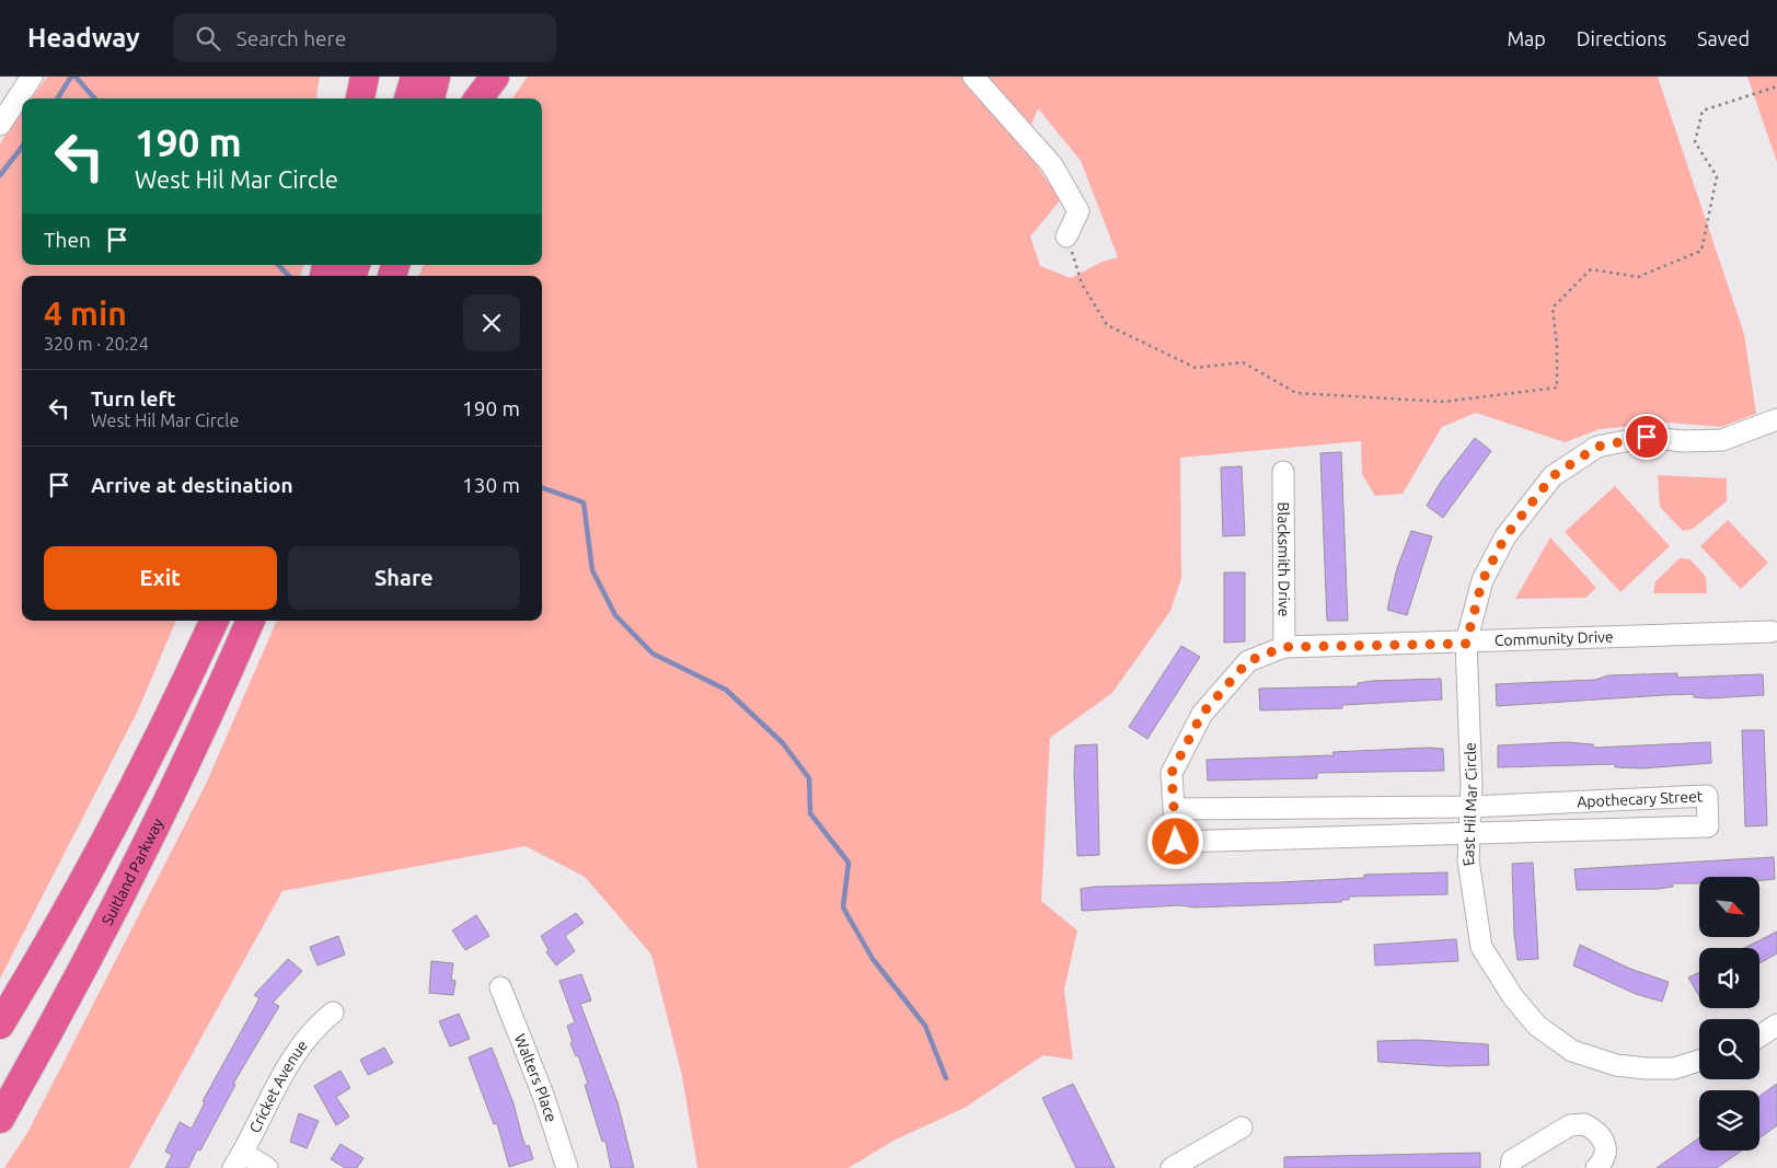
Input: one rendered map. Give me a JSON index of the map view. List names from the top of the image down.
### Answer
{
  "streets": {
    "highway": ["Suitland Parkway"],
    "street": [
      "Blacksmith Drive",
      "Community Drive",
      "Apothecary Street",
      "East Hil Mar Circle",
      "Walters Place",
      "Cricket Avenue"
    ]
  },
  "crossings": [
    ["Blacksmith Drive", "Community Drive"],
    ["Community Drive", "Apothecary Street"],
    ["Community Drive", "East Hil Mar Circle"],
    ["Apothecary Street", "East Hil Mar Circle"]
  ],
  "north": "bottom right",
  "page": {
    "header": "Headway",
    "search": "Search here",
    "nav": ["Map", "Directions", "Saved"],
    "turn": ["190 m", "West Hil Mar Circle"],
    "then": "Then",
    "heading": ["4 min", "320 m · 20:24"],
    "list": [
      {
        "name": "Turn left",
        "note": "West Hil Mar Circle",
        "value": "190 m"
      },
      {
        "name": "Arrive at destination",
        "value": "130 m"
      }
    ],
    "buttons": ["Exit", "Share"]
  }
}
